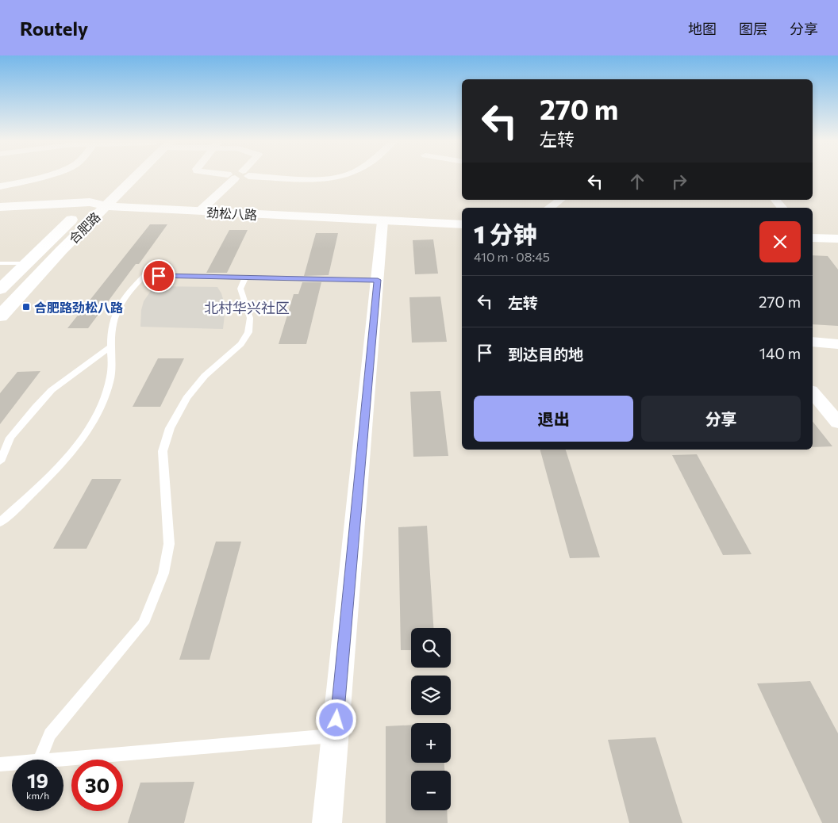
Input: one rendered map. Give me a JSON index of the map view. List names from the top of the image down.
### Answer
{
  "streets": {
    "main road": ["劲松八路", "合肥路"]
  },
  "crossings": [
    ["劲松八路", "合肥路"]
  ],
  "districts": ["北村华兴社区"],
  "places": {
    "transit": ["合肥路劲松八路"]
  },
  "page": {
    "header": "Routely",
    "nav": ["地图", "图层", "分享"],
    "turn": ["270 m", "左转"],
    "heading": ["1 分钟", "410 m · 08:45"],
    "list": [
      {
        "name": "左转",
        "value": "270 m"
      },
      {
        "name": "到达目的地",
        "value": "140 m"
      }
    ],
    "buttons": ["退出", "分享"],
    "map_buttons": ["+", "−"],
    "speed": "19 km/h",
    "limit": "30"
  }
}
